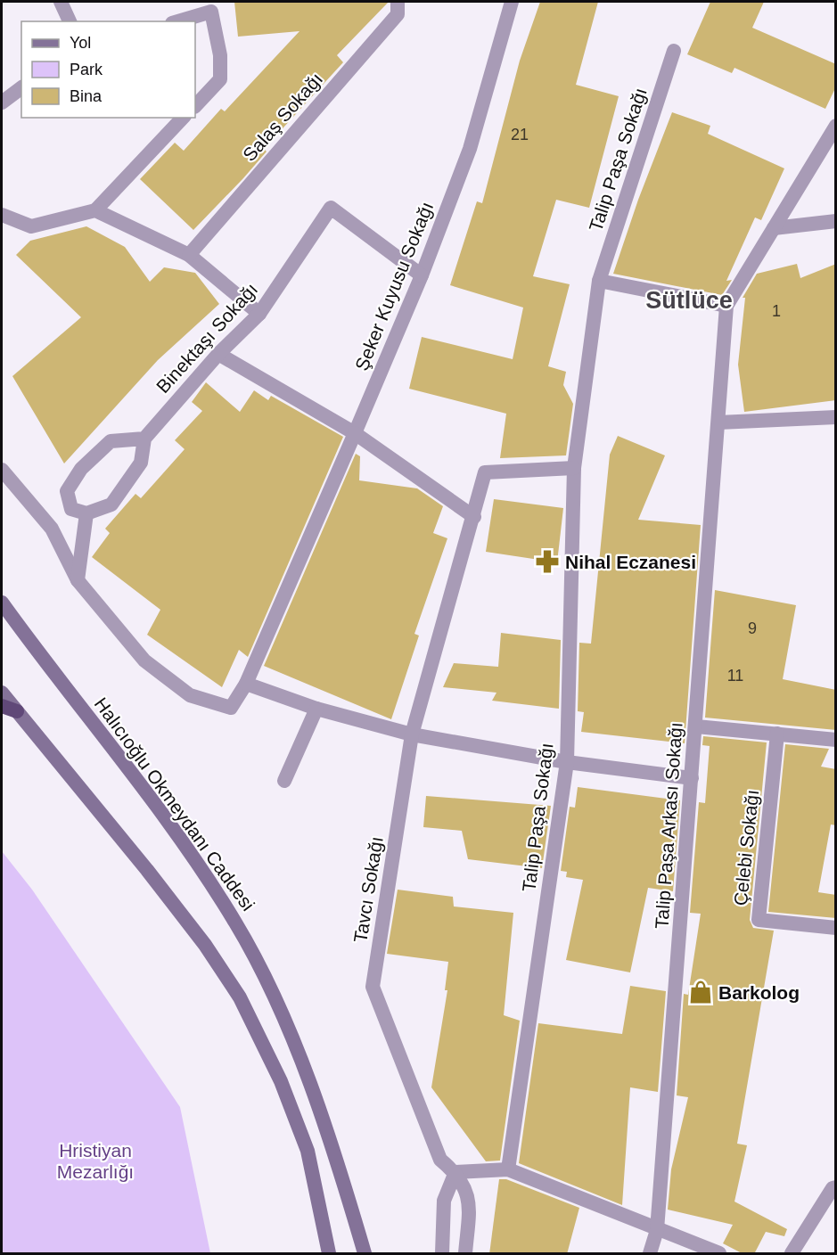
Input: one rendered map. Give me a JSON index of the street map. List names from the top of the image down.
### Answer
{
  "streets": {
    "main road": ["Halıcıoğlu Okmeydanı Caddesi"],
    "street": [
      "Salaş Sokağı",
      "Talip Paşa Sokağı",
      "Şeker Kuyusu Sokağı",
      "Binektaşı Sokağı",
      "Talip Paşa Arkası Sokağı",
      "Çelebi Sokağı",
      "Tavcı Sokağı"
    ]
  },
  "crossings": [
    ["Talip Paşa Sokağı", "Tavcı Sokağı"],
    ["Şeker Kuyusu Sokağı", "Binektaşı Sokağı"]
  ],
  "districts": ["Sütlüce"],
  "parks": ["Hristiyan Mezarlığı"],
  "places": {
    "pharmacy": ["Nihal Eczanesi"],
    "shop": ["Barkolog"]
  },
  "house_numbers": [
    "21",
    "1",
    "9",
    "11"
  ],
  "legend": ["Yol", "Park", "Bina"]
}
